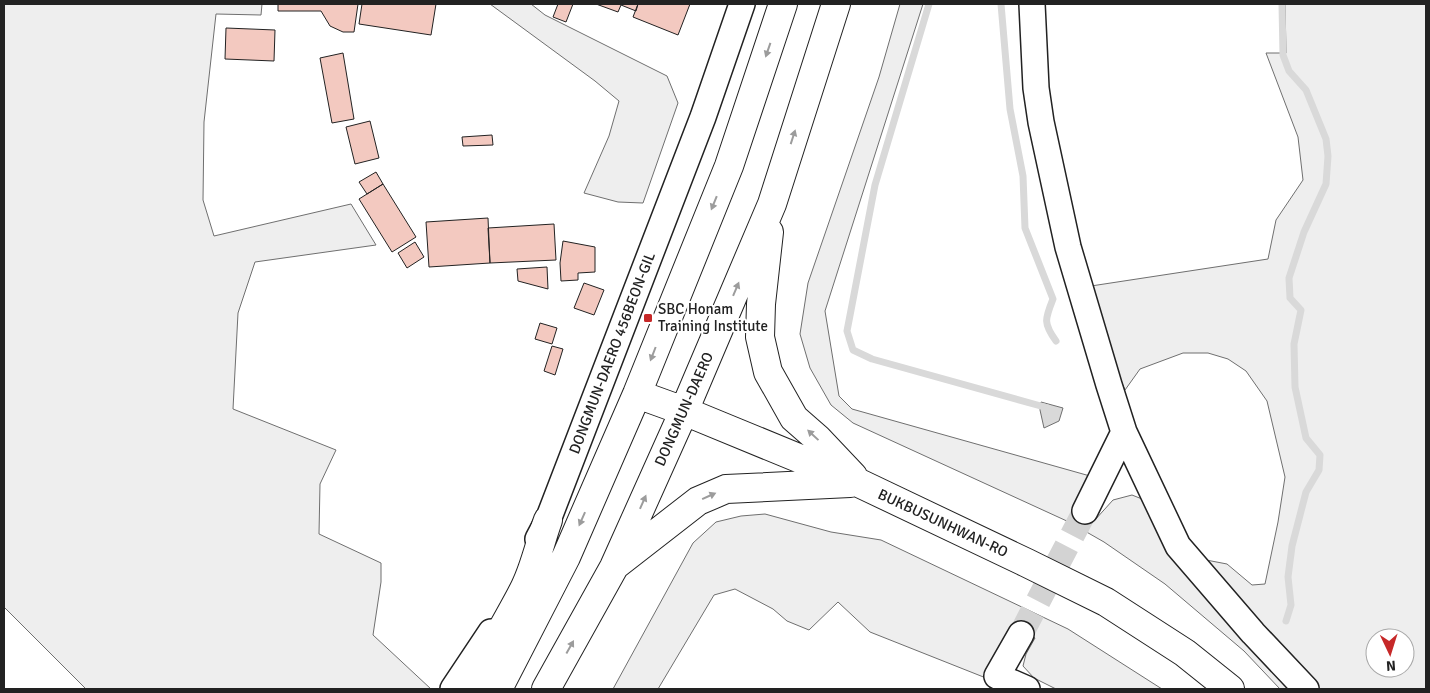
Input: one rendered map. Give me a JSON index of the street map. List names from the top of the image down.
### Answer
{
  "streets": {
    "main road": ["DONGMUN-DAERO", "BUKBUSUNHWAN-RO"],
    "street": ["DONGMUN-DAERO 456BEON-GIL"]
  },
  "crossings": [
    ["DONGMUN-DAERO", "BUKBUSUNHWAN-RO"]
  ],
  "places": {
    "transit": ["SBC Honam Training Institute"]
  },
  "north": "bottom"
}
